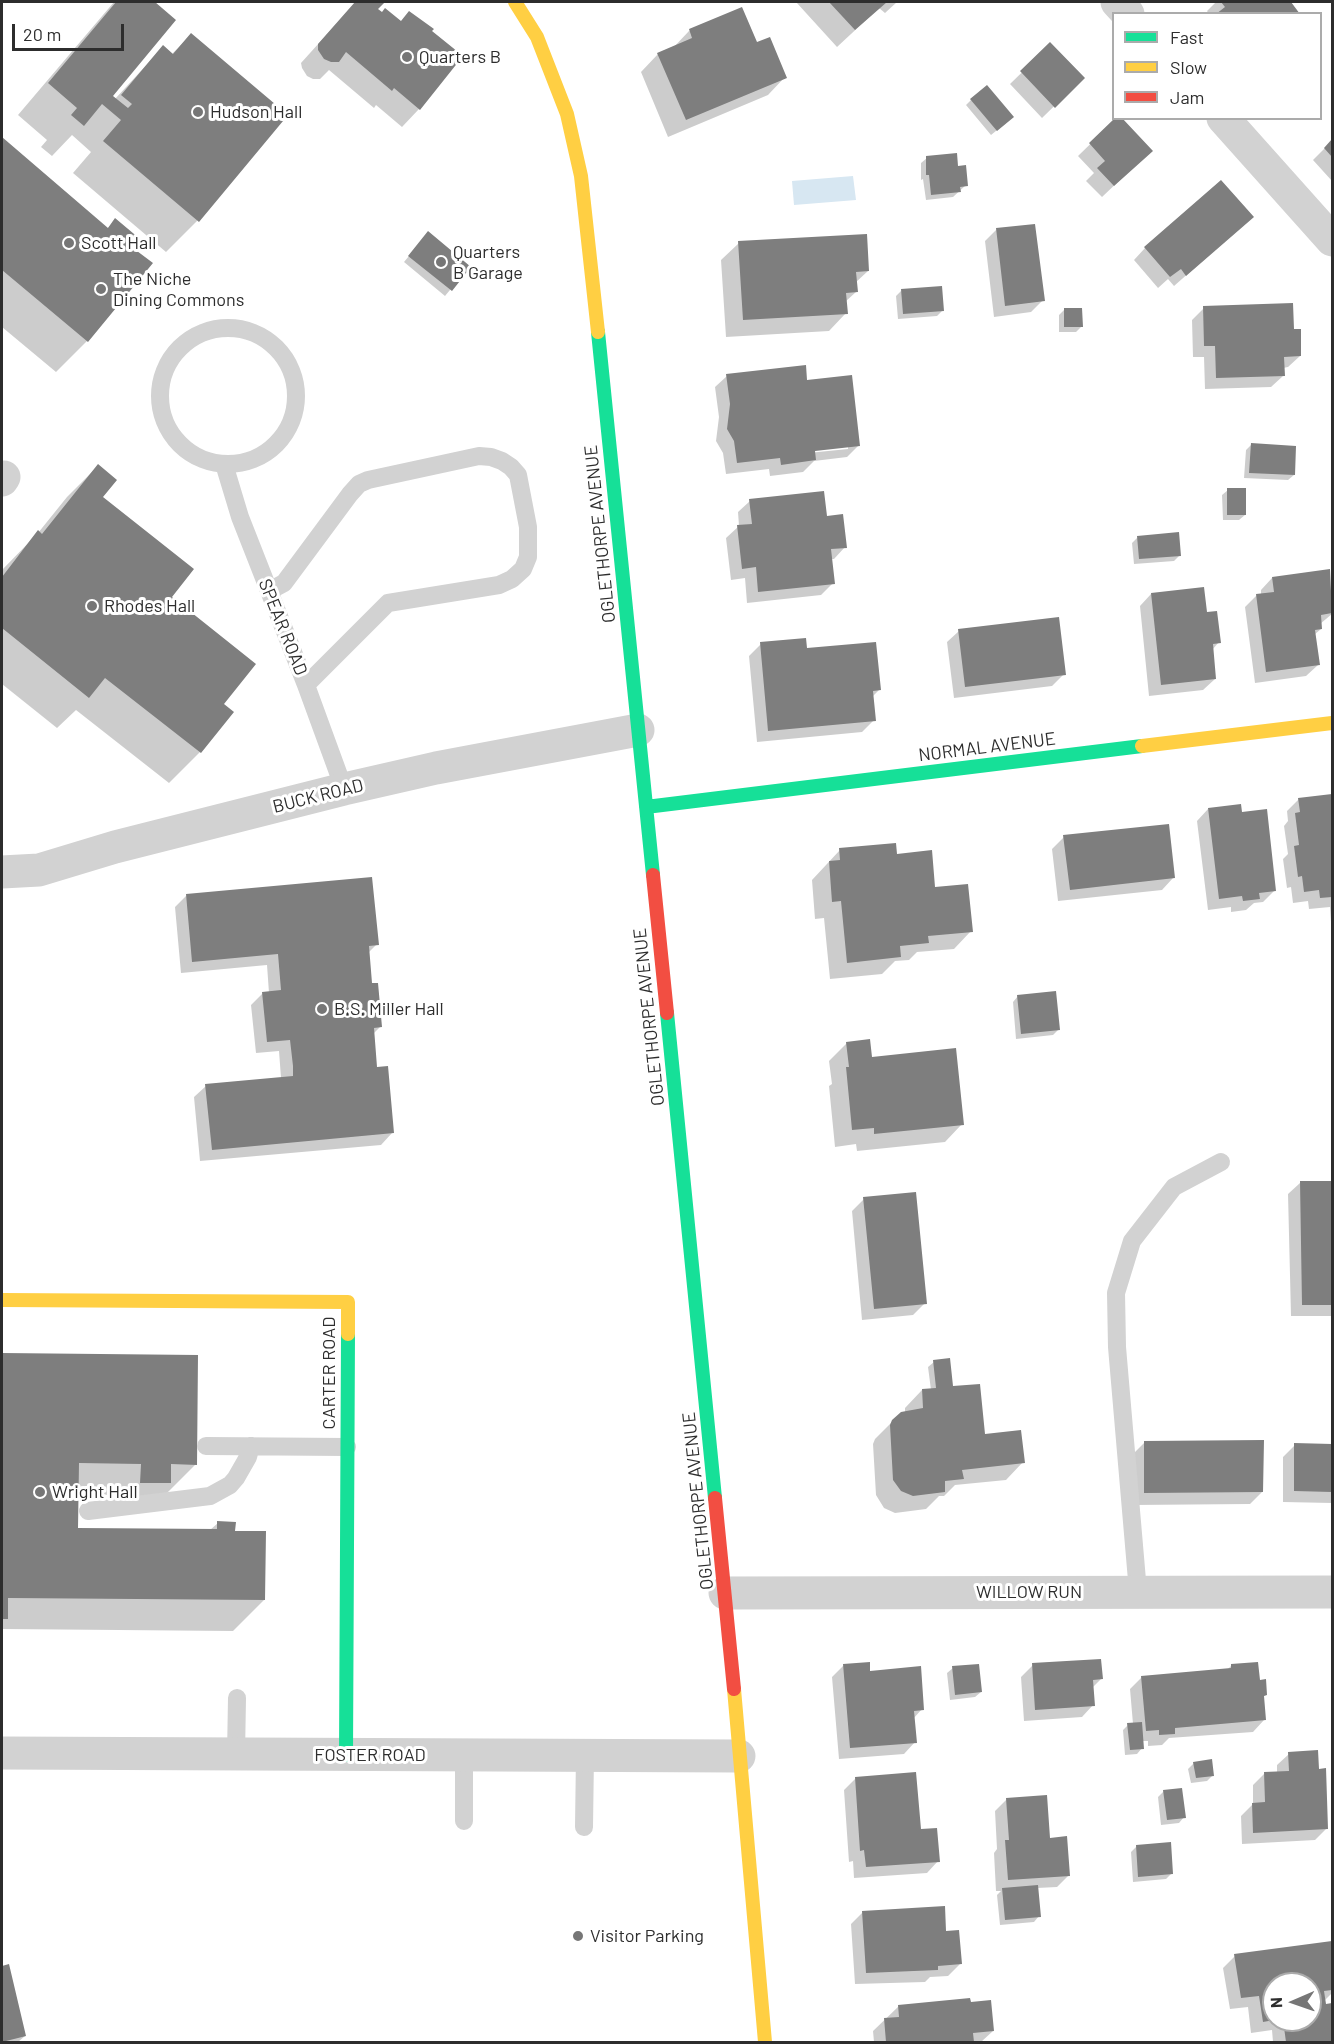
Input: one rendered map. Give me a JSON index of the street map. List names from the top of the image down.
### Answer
{
  "streets": {
    "main road": ["OGLETHORPE AVENUE", "NORMAL AVENUE", "CARTER ROAD"],
    "street": ["BUCK ROAD", "WILLOW RUN", "FOSTER ROAD"],
    "lane": ["SPEAR ROAD"]
  },
  "crossings": [
    ["OGLETHORPE AVENUE", "NORMAL AVENUE"],
    ["OGLETHORPE AVENUE", "BUCK ROAD"],
    ["OGLETHORPE AVENUE", "WILLOW RUN"],
    ["OGLETHORPE AVENUE", "FOSTER ROAD"],
    ["SPEAR ROAD", "BUCK ROAD"],
    ["CARTER ROAD", "FOSTER ROAD"]
  ],
  "places": [
    "Quarters B",
    "Hudson Hall",
    "Scott Hall",
    "Quarters B Garage",
    "The Niche Dining Commons",
    "Rhodes Hall",
    "B.S. Miller Hall",
    "Wright Hall",
    "Visitor Parking"
  ],
  "legend": ["Fast", "Slow", "Jam"],
  "scale_bar": "20 m",
  "north": "left"
}
